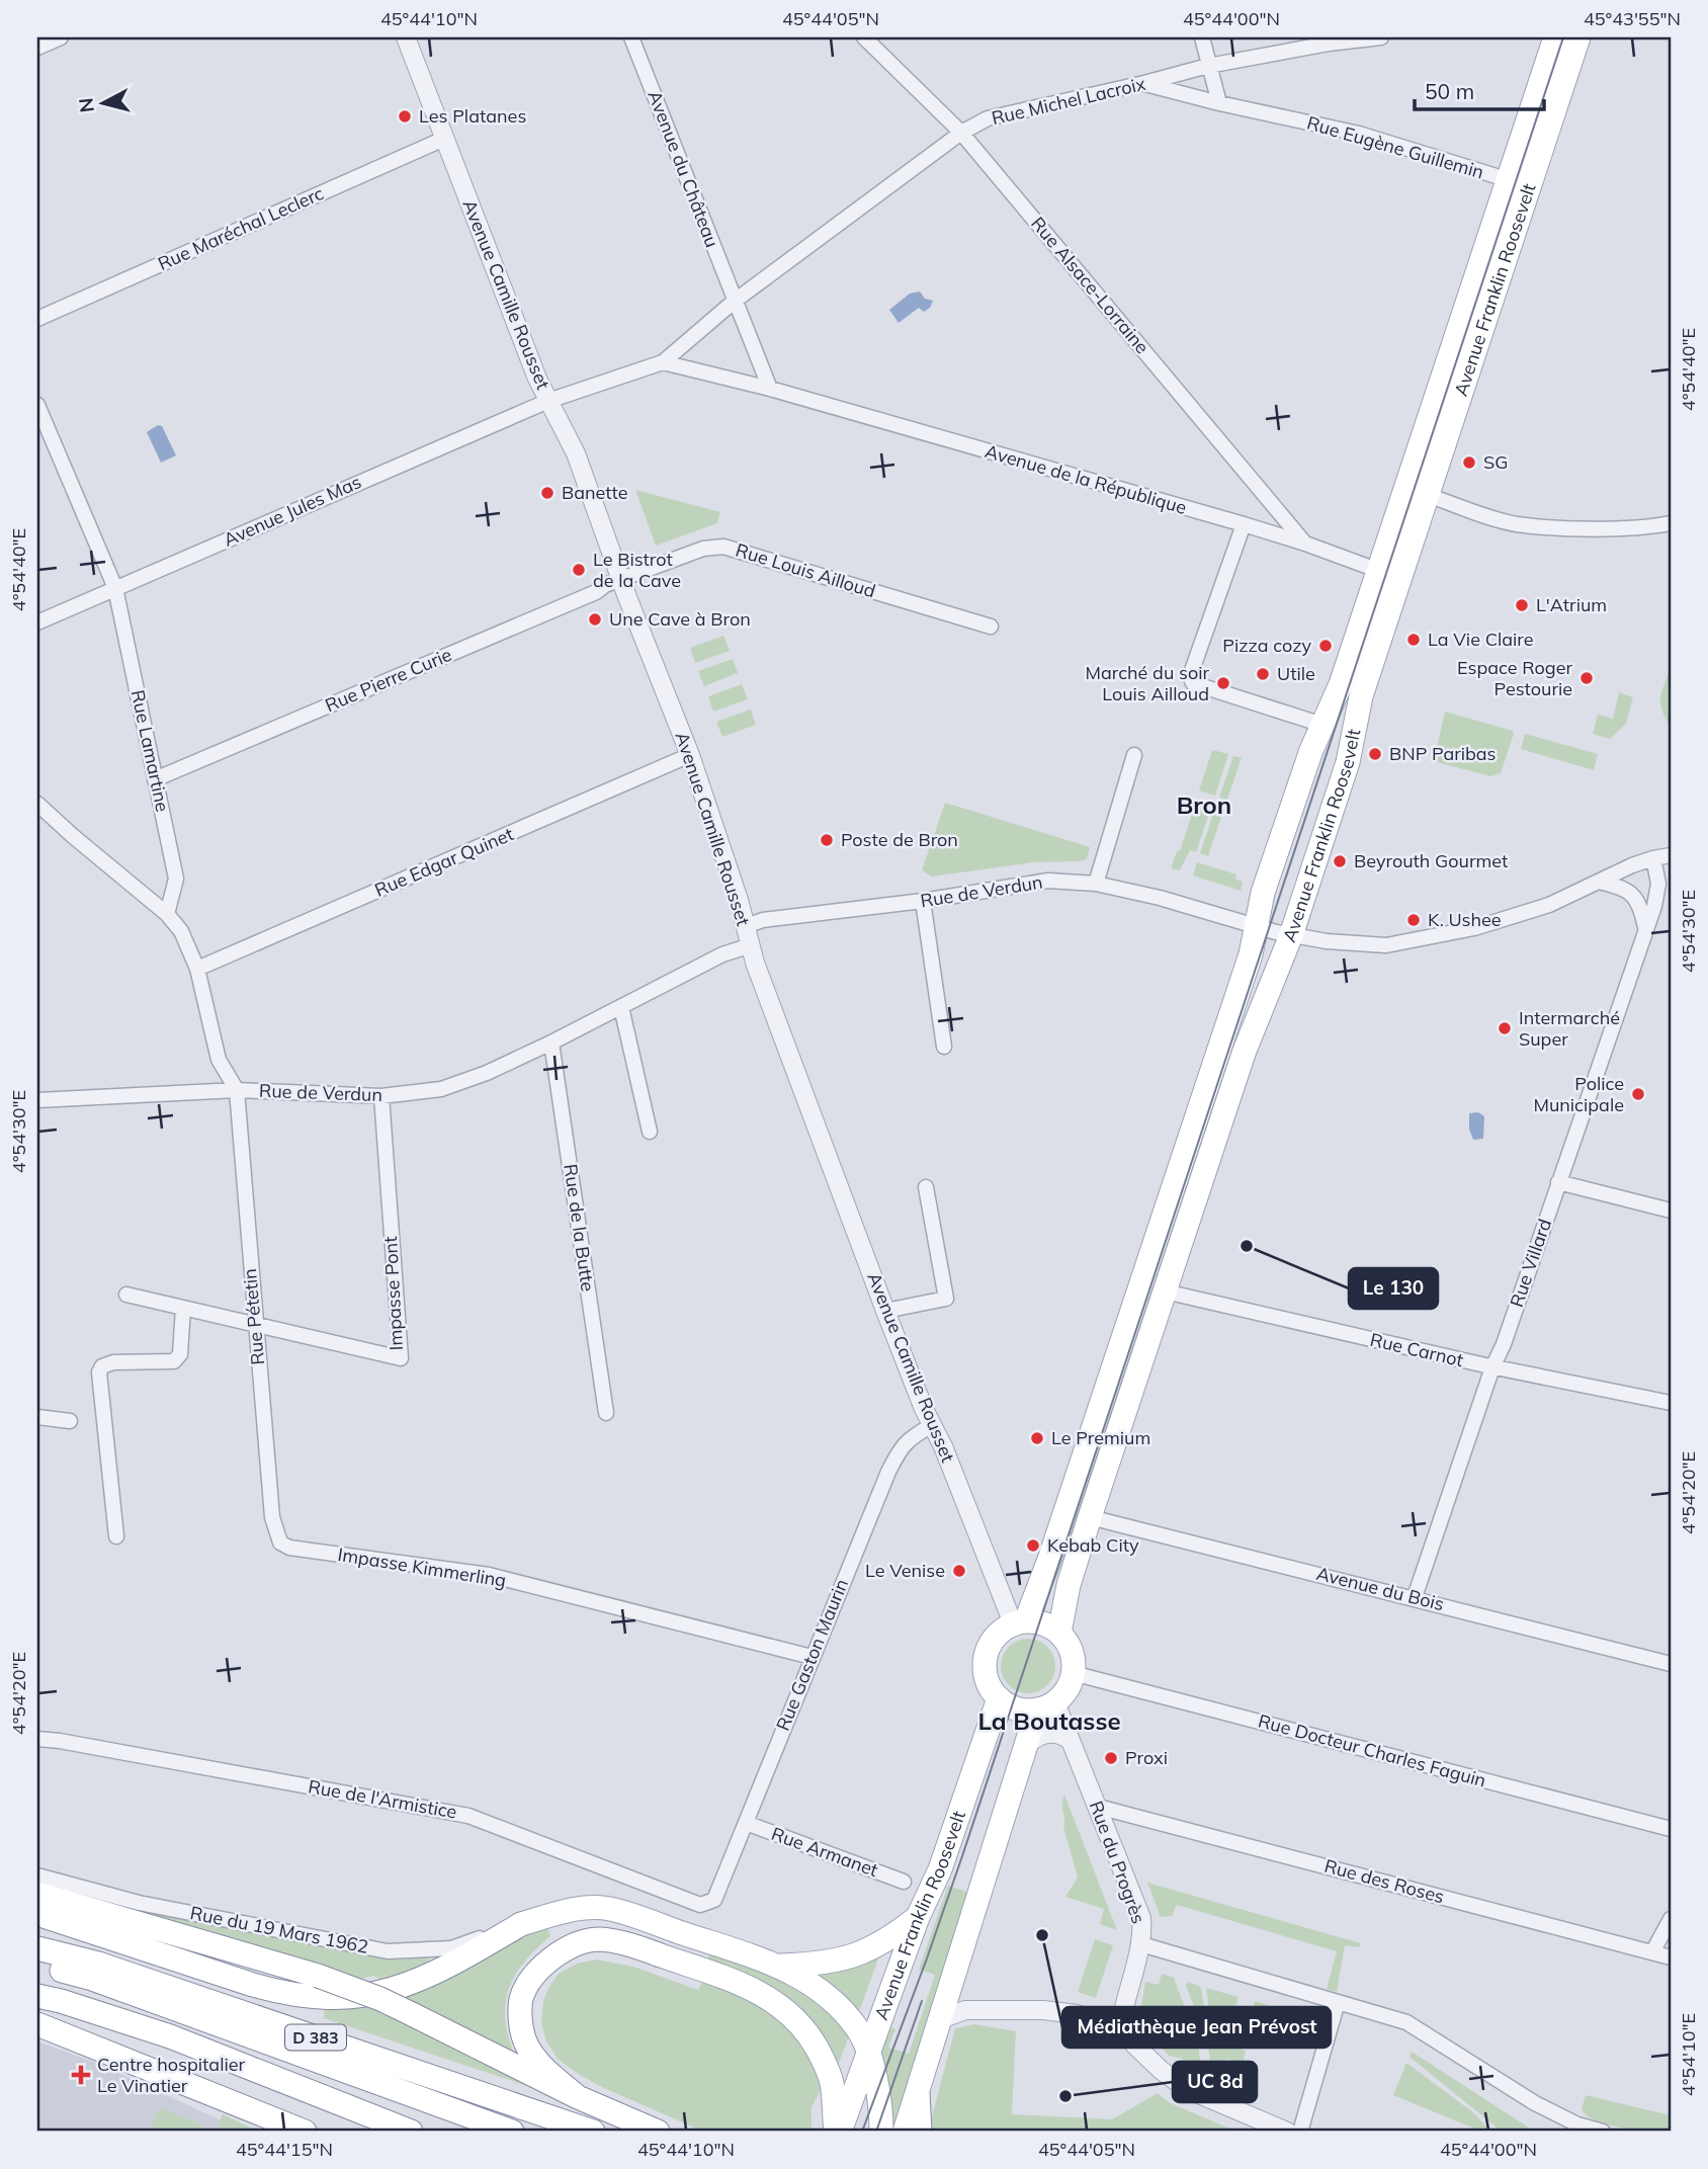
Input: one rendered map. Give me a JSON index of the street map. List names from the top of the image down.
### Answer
{
  "streets": {
    "main road": ["Avenue Franklin Roosevelt", "D 383"],
    "street": [
      "Rue Michel Lacroix",
      "Rue Eugène Guillemin",
      "Avenue du Château",
      "Rue Maréchal Leclerc",
      "Rue Alsace-Lorraine",
      "Avenue Camille Rousset",
      "Avenue de la République",
      "Avenue Jules Mas",
      "Rue Louis Ailloud",
      "Rue Pierre Curie",
      "Rue Lamartine",
      "Rue Edgar Quinet",
      "Rue de Verdun",
      "Rue de la Butte",
      "Rue Villard",
      "Impasse Pont",
      "Rue Pétetin",
      "Rue Carnot",
      "Impasse Kimmerling",
      "Avenue du Bois",
      "Rue Gaston Maurin",
      "Rue Docteur Charles Faguin",
      "Rue de l'Armistice",
      "Rue Armanet",
      "Rue du Progrès",
      "Rue des Roses",
      "Rue du 19 Mars 1962"
    ]
  },
  "crossings": [
    ["Rue Michel Lacroix", "Rue Eugène Guillemin"],
    ["Rue Michel Lacroix", "Avenue du Château"],
    ["Rue Michel Lacroix", "Rue Alsace-Lorraine"],
    ["Rue Michel Lacroix", "Avenue de la République"],
    ["Rue Eugène Guillemin", "Avenue Franklin Roosevelt"],
    ["Rue Maréchal Leclerc", "Avenue Camille Rousset"],
    ["Rue Alsace-Lorraine", "Avenue de la République"],
    ["Avenue Franklin Roosevelt", "Avenue Camille Rousset"],
    ["Avenue Franklin Roosevelt", "Avenue de la République"],
    ["Avenue Franklin Roosevelt", "Rue de Verdun"],
    ["Avenue Franklin Roosevelt", "Rue Carnot"],
    ["Avenue Franklin Roosevelt", "Avenue du Bois"],
    ["Avenue Franklin Roosevelt", "Rue Docteur Charles Faguin"],
    ["Avenue Franklin Roosevelt", "Rue du Progrès"],
    ["Avenue Camille Rousset", "Avenue Jules Mas"],
    ["Avenue Camille Rousset", "Rue Louis Ailloud"],
    ["Avenue Camille Rousset", "Rue Pierre Curie"],
    ["Avenue Camille Rousset", "Rue Edgar Quinet"],
    ["Avenue Camille Rousset", "Rue de Verdun"],
    ["Avenue Camille Rousset", "Rue Gaston Maurin"],
    ["Avenue Camille Rousset", "Rue Docteur Charles Faguin"],
    ["Avenue Camille Rousset", "Rue du Progrès"],
    ["Avenue Jules Mas", "Rue Lamartine"],
    ["Rue Louis Ailloud", "Rue Pierre Curie"],
    ["Rue Pierre Curie", "Rue Lamartine"],
    ["Rue Lamartine", "Rue de Verdun"],
    ["Rue Edgar Quinet", "Rue de Verdun"],
    ["Rue de Verdun", "Rue de la Butte"],
    ["Rue de Verdun", "Rue Villard"],
    ["Rue de Verdun", "Impasse Pont"],
    ["Rue de Verdun", "Rue Pétetin"],
    ["Rue Villard", "Rue Carnot"],
    ["Rue Villard", "Avenue du Bois"],
    ["Impasse Pont", "Rue Pétetin"],
    ["Rue Pétetin", "Impasse Kimmerling"],
    ["Impasse Kimmerling", "Rue Gaston Maurin"],
    ["Rue Gaston Maurin", "Rue de l'Armistice"],
    ["Rue Gaston Maurin", "Rue Armanet"],
    ["Rue Docteur Charles Faguin", "Rue du Progrès"],
    ["Rue du Progrès", "Rue des Roses"]
  ],
  "districts": ["Bron", "La Boutasse"],
  "places": {
    "other": [
      "Les Platanes",
      "SG",
      "Banette",
      "Le Bistrot de la Cave",
      "L'Atrium",
      "Une Cave à Bron",
      "La Vie Claire",
      "Pizza cozy",
      "Utile",
      "Espace Roger Pestourie",
      "Marché du soir Louis Ailloud",
      "BNP Paribas",
      "Poste de Bron",
      "Beyrouth Gourmet",
      "K. Ushee",
      "Intermarché Super",
      "Police Municipale",
      "Le 130",
      "Le Premium",
      "Kebab City",
      "Le Venise",
      "Proxi",
      "Médiathèque Jean Prévost",
      "UC 8d"
    ],
    "health": ["Centre hospitalier Le Vinatier"]
  },
  "scale_bar": "50 m",
  "north": "left",
  "coordinates": [
    "45°44'10\"N",
    "45°44'05\"N",
    "45°44'00\"N",
    "45°43'55\"N",
    "4°54'40\"E",
    "4°54'30\"E",
    "4°54'20\"E",
    "4°54'10\"E",
    "45°44'15\"N"
  ]
}
